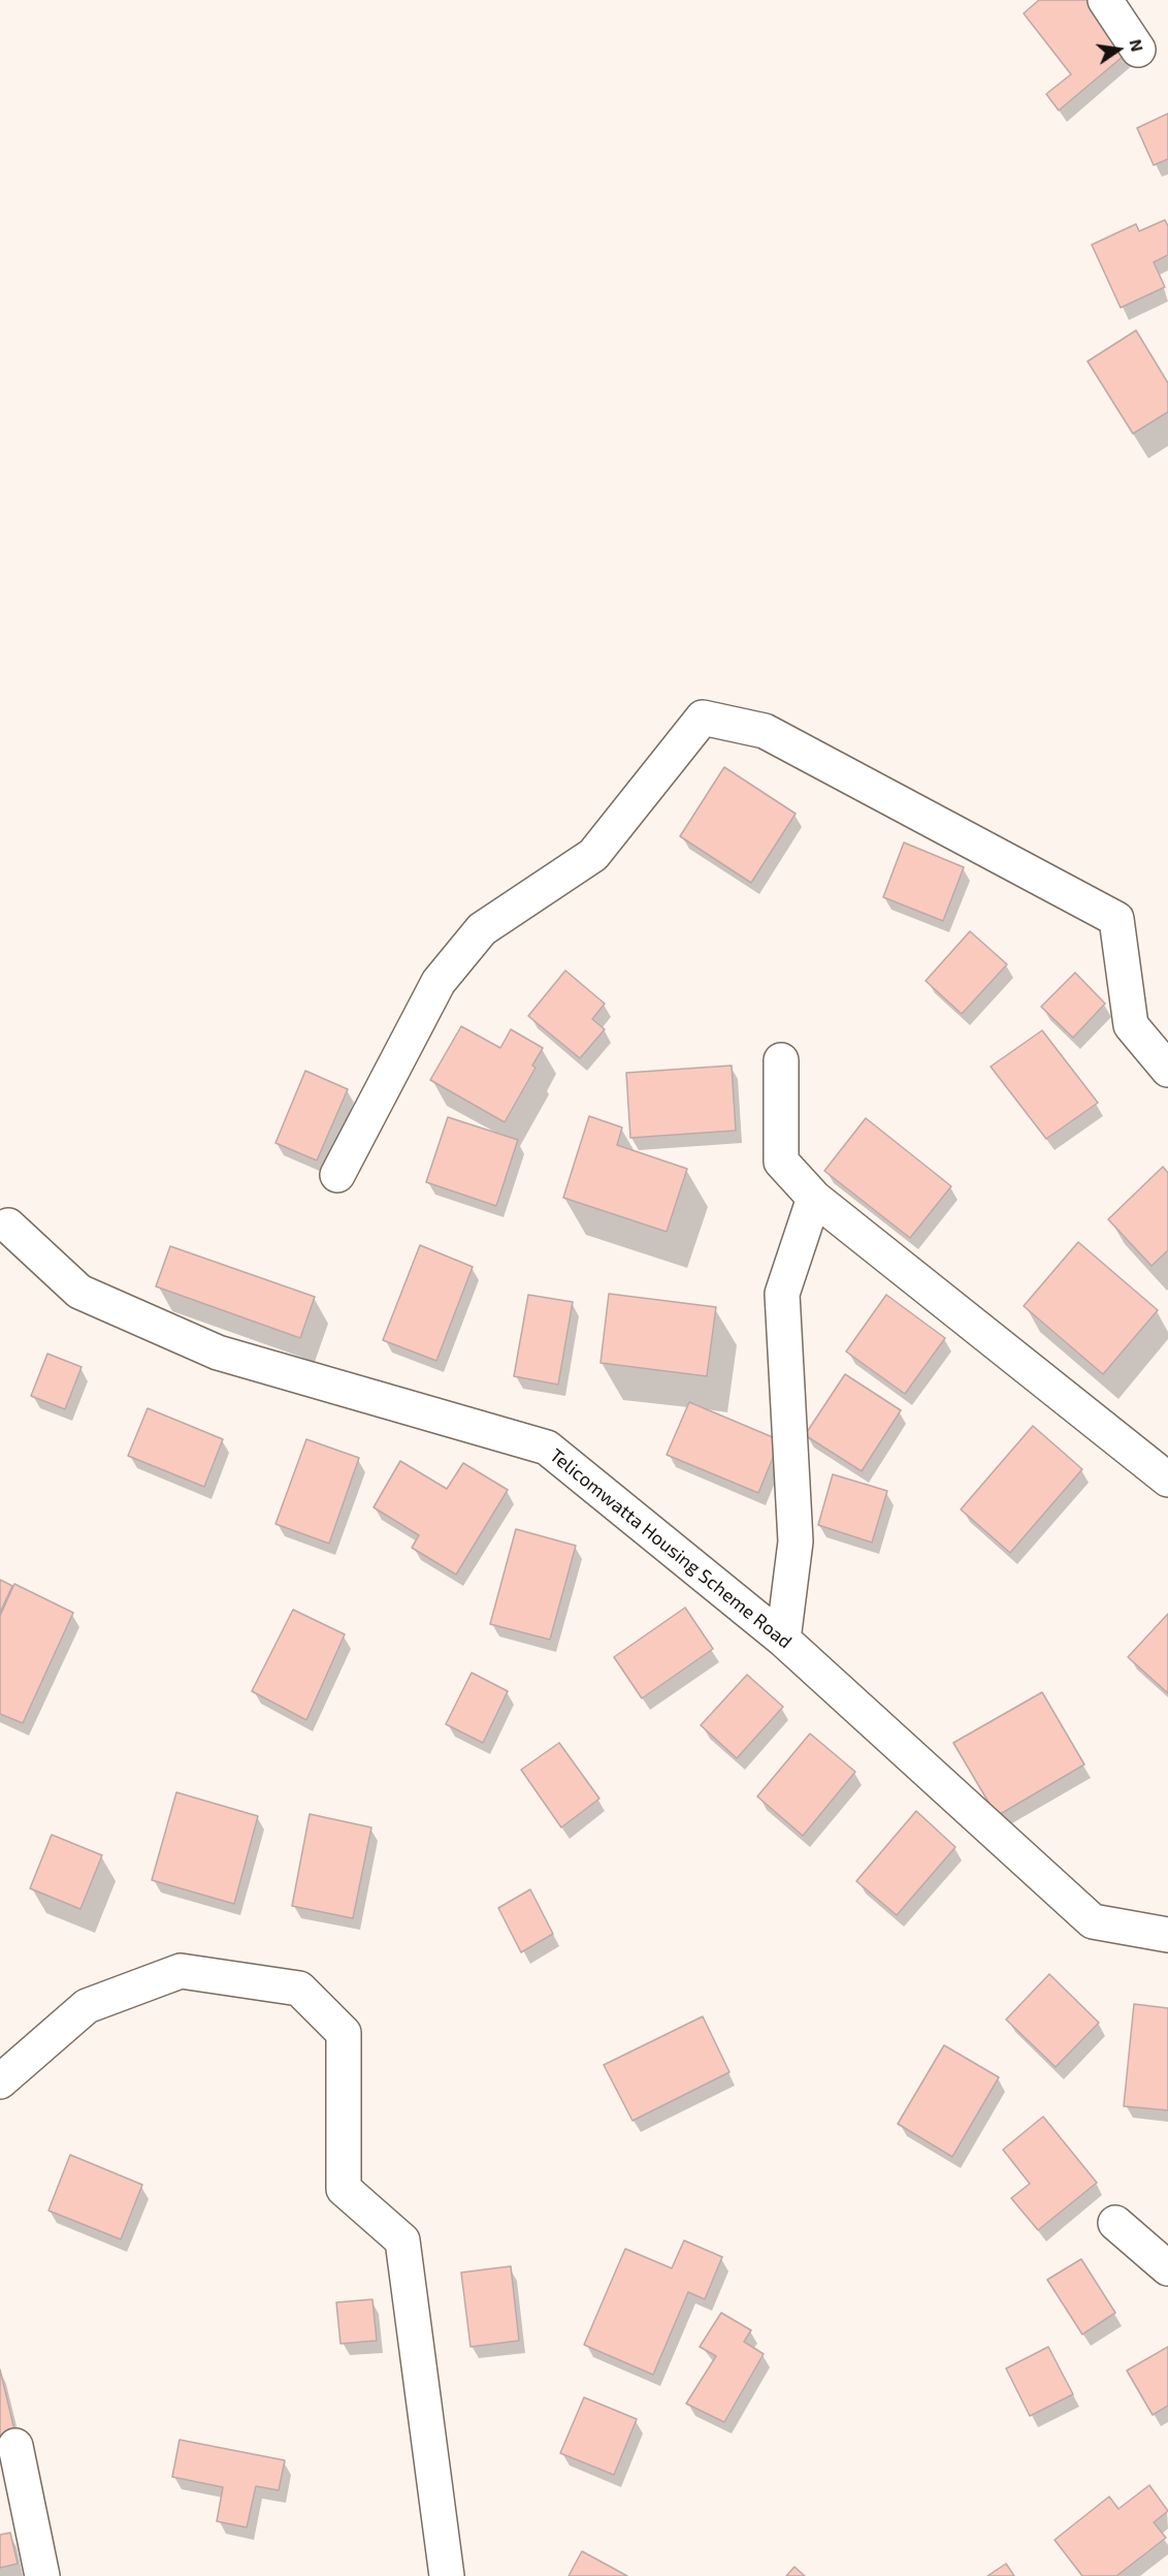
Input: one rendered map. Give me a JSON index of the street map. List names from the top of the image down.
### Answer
{
  "streets": {
    "street": ["Telicomwatta Housing Scheme Road"]
  },
  "north": "right"
}
